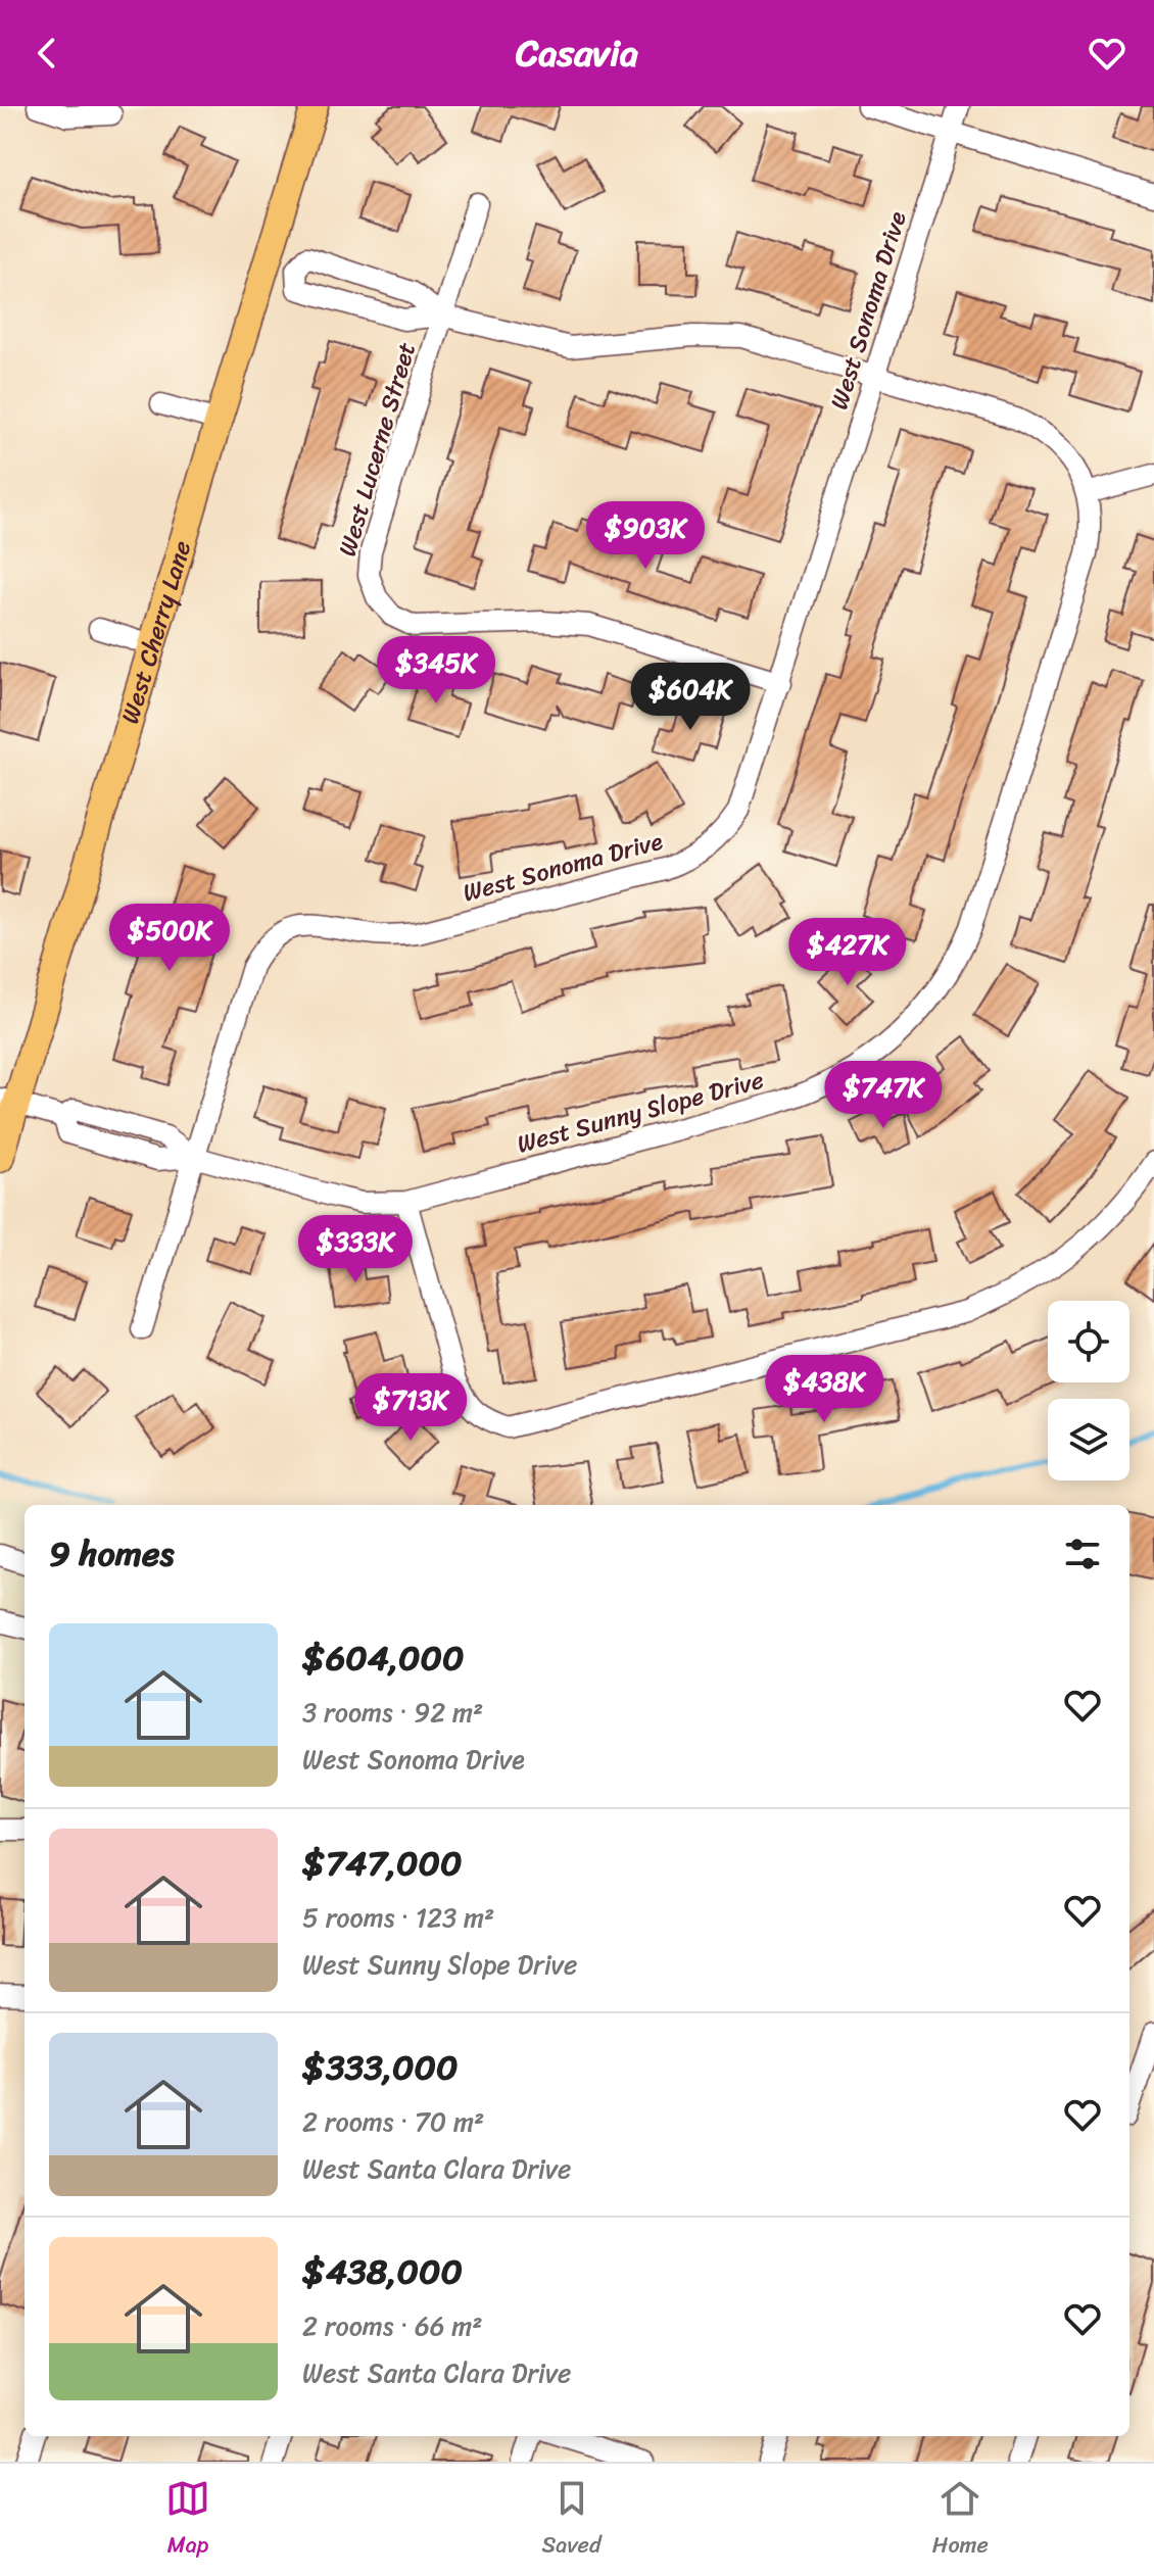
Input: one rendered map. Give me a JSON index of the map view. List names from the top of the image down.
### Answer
{
  "streets": {
    "main road": ["West Cherry Lane"],
    "street": ["West Sonoma Drive", "West Lucerne Street", "West Sunny Slope Drive"]
  },
  "crossings": [
    ["West Sonoma Drive", "West Lucerne Street"],
    ["West Sonoma Drive", "West Sunny Slope Drive"],
    ["West Lucerne Street", "West Sunny Slope Drive"],
    ["West Cherry Lane", "West Sunny Slope Drive"]
  ],
  "page": {
    "header": "Casavia",
    "price": [
      "$903K",
      "$345K",
      "$604K",
      "$500K",
      "$427K",
      "$747K",
      "$333K",
      "$438K",
      "$713K"
    ],
    "heading": "9 homes",
    "list": [
      {
        "name": "$604,000",
        "note": "3 rooms · 92 m² · West Sonoma Drive"
      },
      {
        "name": "$747,000",
        "note": "5 rooms · 123 m² · West Sunny Slope Drive"
      },
      {
        "name": "$333,000",
        "note": "2 rooms · 70 m² · West Santa Clara Drive"
      },
      {
        "name": "$438,000",
        "note": "2 rooms · 66 m² · West Santa Clara Drive"
      }
    ],
    "tabs": ["Map", "Saved", "Home"]
  }
}
